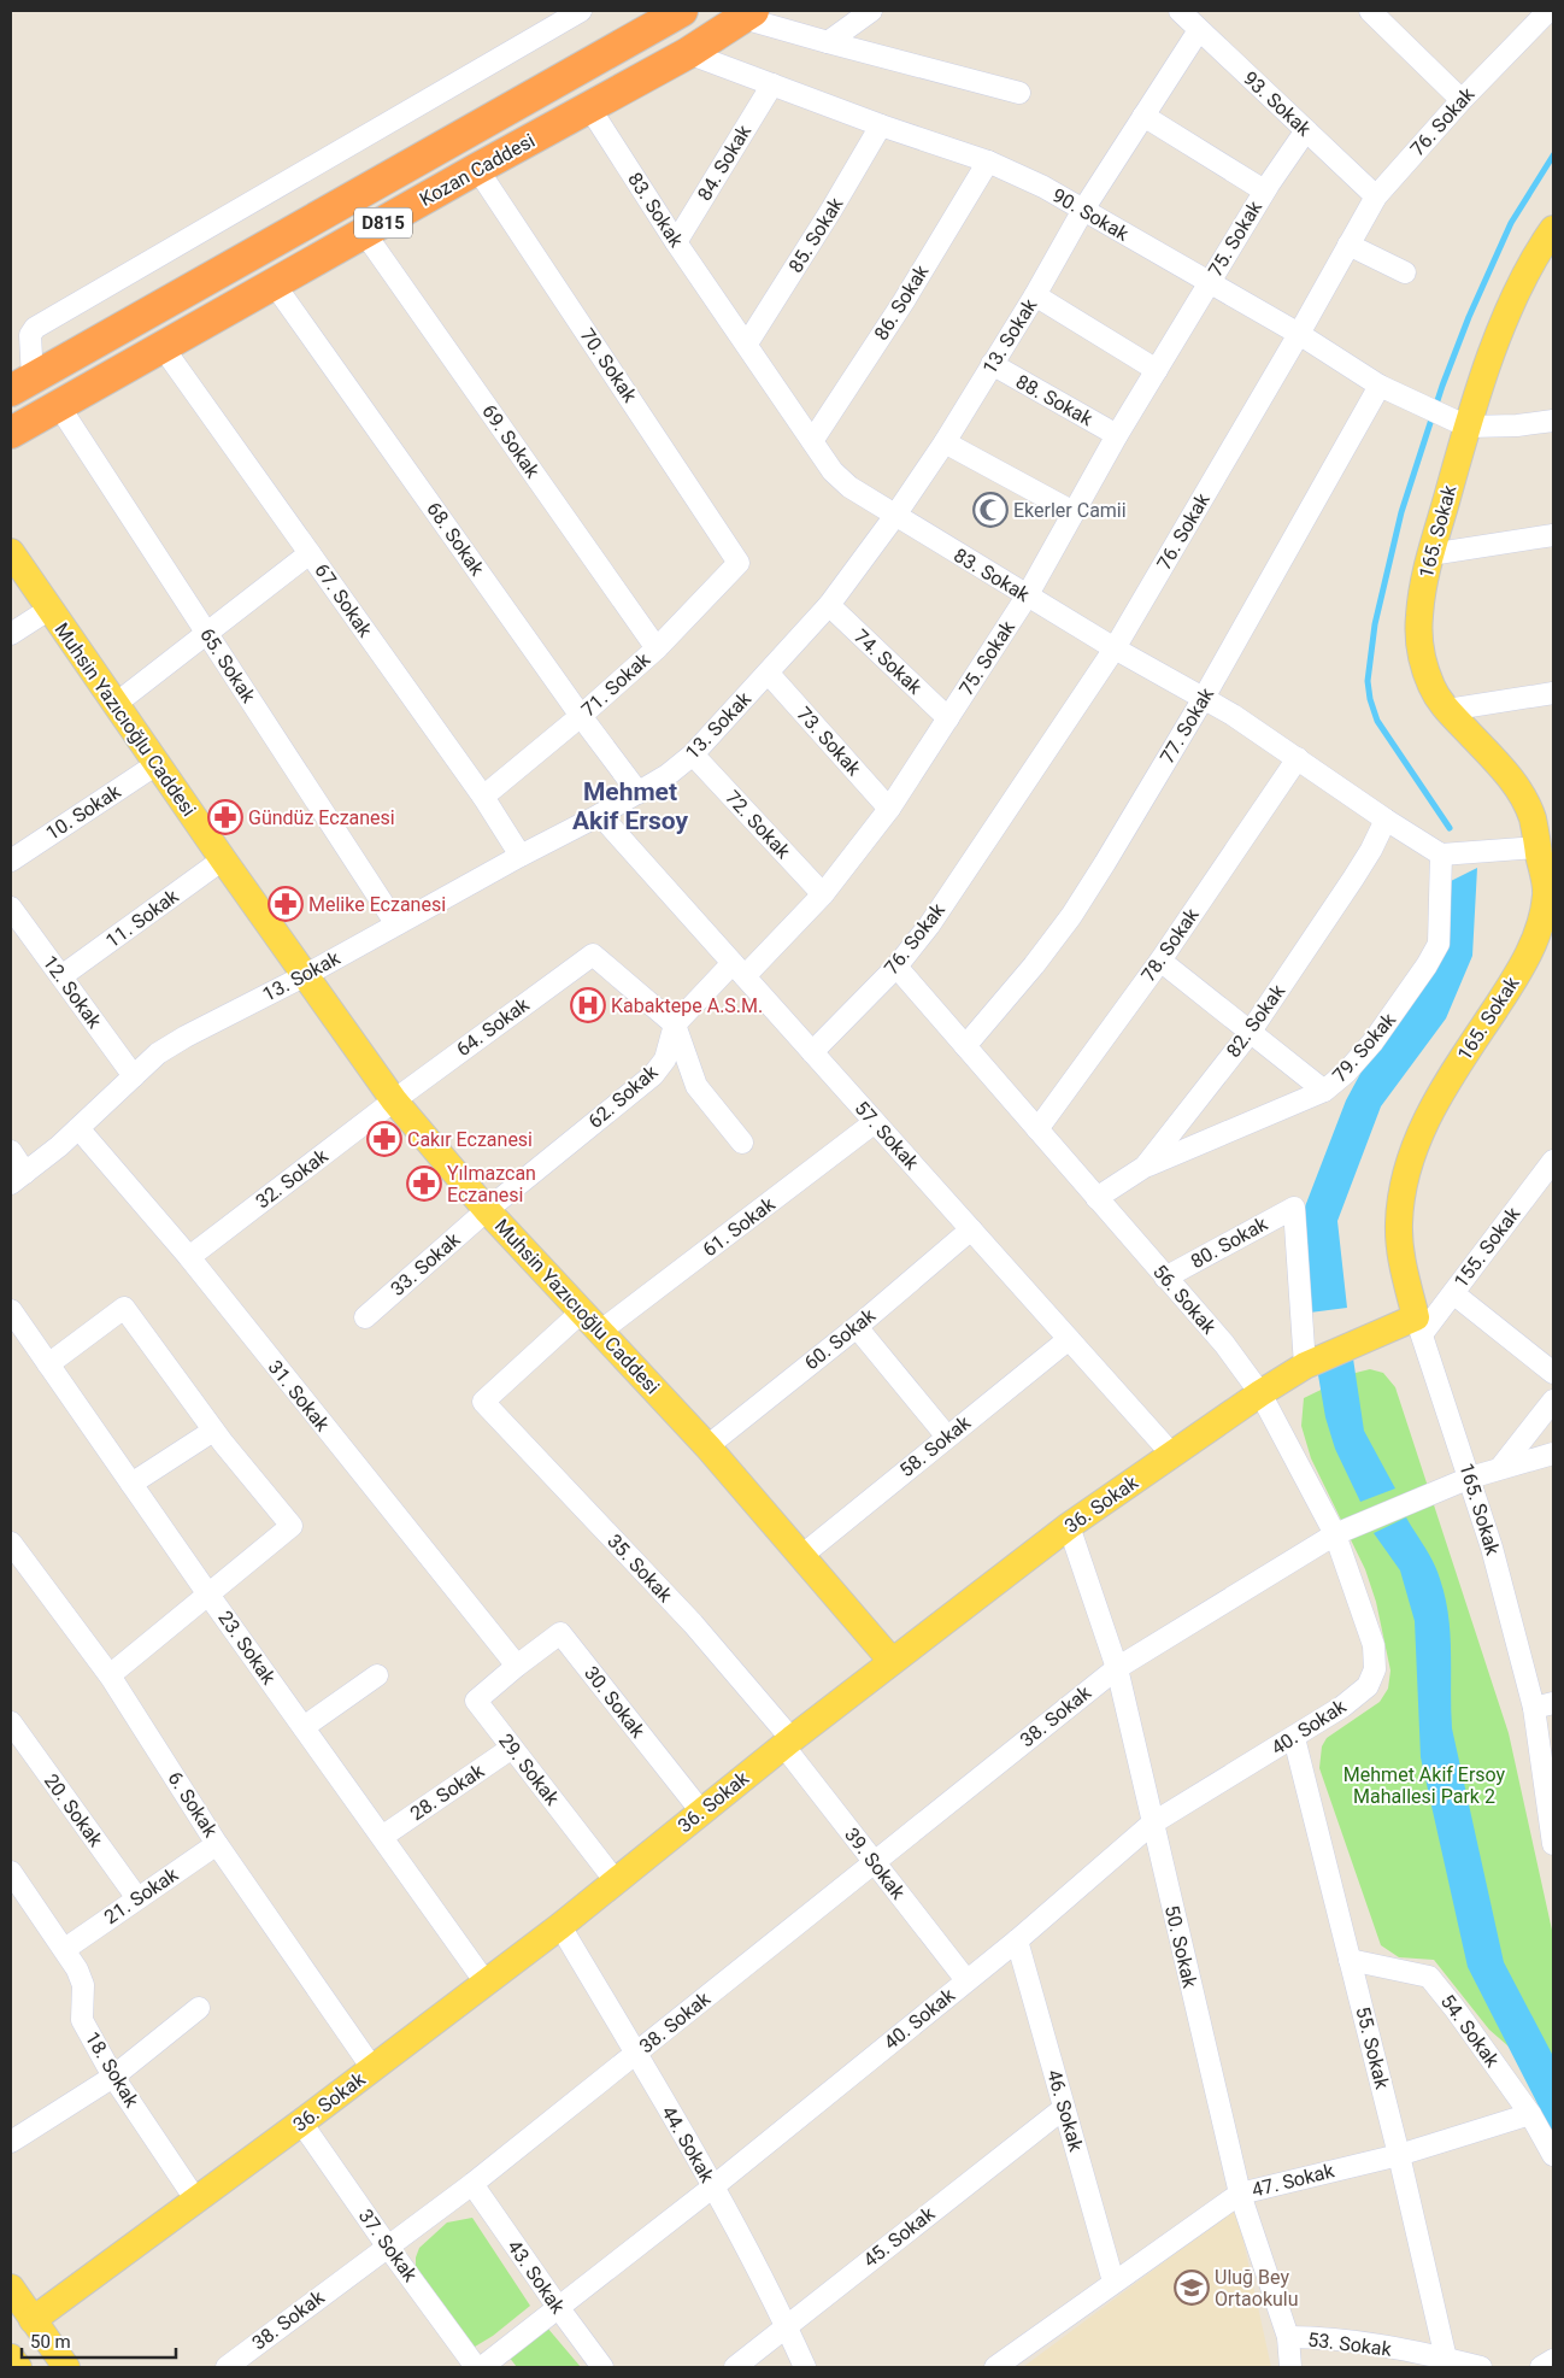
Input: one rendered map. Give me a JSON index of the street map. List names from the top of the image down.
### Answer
{
  "streets": {
    "highway": ["Kozan Caddesi", "D815"],
    "main road": ["165. Sokak", "Muhsin Yazıcıoğlu Caddesi", "36. Sokak"],
    "street": [
      "93. Sokak",
      "76. Sokak",
      "84. Sokak",
      "83. Sokak",
      "90. Sokak",
      "85. Sokak",
      "75. Sokak",
      "86. Sokak",
      "13. Sokak",
      "70. Sokak",
      "88. Sokak",
      "69. Sokak",
      "68. Sokak",
      "67. Sokak",
      "74. Sokak",
      "65. Sokak",
      "71. Sokak",
      "77. Sokak",
      "73. Sokak",
      "10. Sokak",
      "72. Sokak",
      "11. Sokak",
      "78. Sokak",
      "12. Sokak",
      "82. Sokak",
      "64. Sokak",
      "79. Sokak",
      "62. Sokak",
      "57. Sokak",
      "32. Sokak",
      "61. Sokak",
      "80. Sokak",
      "155. Sokak",
      "33. Sokak",
      "56. Sokak",
      "60. Sokak",
      "31. Sokak",
      "58. Sokak",
      "35. Sokak",
      "23. Sokak",
      "30. Sokak",
      "38. Sokak",
      "40. Sokak",
      "29. Sokak",
      "28. Sokak",
      "6. Sokak",
      "20. Sokak",
      "39. Sokak",
      "21. Sokak",
      "50. Sokak",
      "54. Sokak",
      "55. Sokak",
      "18. Sokak",
      "46. Sokak",
      "44. Sokak",
      "47. Sokak",
      "45. Sokak",
      "37. Sokak",
      "43. Sokak",
      "53. Sokak"
    ]
  },
  "crossings": [
    ["93. Sokak", "76. Sokak"],
    ["93. Sokak", "75. Sokak"],
    ["93. Sokak", "13. Sokak"],
    ["76. Sokak", "83. Sokak"],
    ["76. Sokak", "90. Sokak"],
    ["76. Sokak", "57. Sokak"],
    ["76. Sokak", "56. Sokak"],
    ["84. Sokak", "83. Sokak"],
    ["84. Sokak", "90. Sokak"],
    ["Kozan Caddesi", "83. Sokak"],
    ["Kozan Caddesi", "90. Sokak"],
    ["Kozan Caddesi", "70. Sokak"],
    ["Kozan Caddesi", "69. Sokak"],
    ["Kozan Caddesi", "68. Sokak"],
    ["Kozan Caddesi", "67. Sokak"],
    ["Kozan Caddesi", "65. Sokak"],
    ["83. Sokak", "85. Sokak"],
    ["83. Sokak", "75. Sokak"],
    ["83. Sokak", "86. Sokak"],
    ["83. Sokak", "13. Sokak"],
    ["83. Sokak", "77. Sokak"],
    ["83. Sokak", "78. Sokak"],
    ["83. Sokak", "82. Sokak"],
    ["83. Sokak", "79. Sokak"],
    ["90. Sokak", "85. Sokak"],
    ["90. Sokak", "75. Sokak"],
    ["90. Sokak", "86. Sokak"],
    ["90. Sokak", "13. Sokak"],
    ["90. Sokak", "165. Sokak"],
    ["90. Sokak", "77. Sokak"],
    ["75. Sokak", "88. Sokak"],
    ["75. Sokak", "74. Sokak"],
    ["75. Sokak", "73. Sokak"],
    ["75. Sokak", "72. Sokak"],
    ["75. Sokak", "62. Sokak"],
    ["75. Sokak", "57. Sokak"],
    ["13. Sokak", "88. Sokak"],
    ["13. Sokak", "68. Sokak"],
    ["13. Sokak", "67. Sokak"],
    ["13. Sokak", "74. Sokak"],
    ["13. Sokak", "65. Sokak"],
    ["13. Sokak", "Muhsin Yazıcıoğlu Caddesi"],
    ["13. Sokak", "73. Sokak"],
    ["13. Sokak", "72. Sokak"],
    ["13. Sokak", "12. Sokak"],
    ["13. Sokak", "57. Sokak"],
    ["13. Sokak", "31. Sokak"],
    ["70. Sokak", "71. Sokak"],
    ["69. Sokak", "71. Sokak"],
    ["165. Sokak", "155. Sokak"],
    ["165. Sokak", "36. Sokak"],
    ["165. Sokak", "38. Sokak"],
    ["68. Sokak", "71. Sokak"],
    ["67. Sokak", "71. Sokak"],
    ["Muhsin Yazıcıoğlu Caddesi", "10. Sokak"],
    ["Muhsin Yazıcıoğlu Caddesi", "11. Sokak"],
    ["Muhsin Yazıcıoğlu Caddesi", "64. Sokak"],
    ["Muhsin Yazıcıoğlu Caddesi", "62. Sokak"],
    ["Muhsin Yazıcıoğlu Caddesi", "32. Sokak"],
    ["Muhsin Yazıcıoğlu Caddesi", "61. Sokak"],
    ["Muhsin Yazıcıoğlu Caddesi", "33. Sokak"],
    ["Muhsin Yazıcıoğlu Caddesi", "60. Sokak"],
    ["Muhsin Yazıcıoğlu Caddesi", "58. Sokak"],
    ["Muhsin Yazıcıoğlu Caddesi", "36. Sokak"],
    ["Muhsin Yazıcıoğlu Caddesi", "35. Sokak"],
    ["77. Sokak", "56. Sokak"],
    ["11. Sokak", "12. Sokak"],
    ["78. Sokak", "56. Sokak"],
    ["82. Sokak", "79. Sokak"],
    ["82. Sokak", "56. Sokak"],
    ["64. Sokak", "62. Sokak"],
    ["64. Sokak", "32. Sokak"],
    ["62. Sokak", "57. Sokak"],
    ["62. Sokak", "33. Sokak"],
    ["57. Sokak", "61. Sokak"],
    ["57. Sokak", "60. Sokak"],
    ["57. Sokak", "58. Sokak"],
    ["57. Sokak", "36. Sokak"],
    ["32. Sokak", "31. Sokak"],
    ["80. Sokak", "56. Sokak"],
    ["80. Sokak", "36. Sokak"],
    ["155. Sokak", "36. Sokak"],
    ["56. Sokak", "36. Sokak"],
    ["56. Sokak", "38. Sokak"],
    ["56. Sokak", "40. Sokak"],
    ["31. Sokak", "30. Sokak"],
    ["31. Sokak", "29. Sokak"],
    ["36. Sokak", "35. Sokak"],
    ["36. Sokak", "23. Sokak"],
    ["36. Sokak", "30. Sokak"],
    ["36. Sokak", "29. Sokak"],
    ["36. Sokak", "6. Sokak"],
    ["36. Sokak", "39. Sokak"],
    ["36. Sokak", "50. Sokak"],
    ["36. Sokak", "18. Sokak"],
    ["36. Sokak", "44. Sokak"],
    ["36. Sokak", "37. Sokak"],
    ["35. Sokak", "39. Sokak"],
    ["23. Sokak", "28. Sokak"],
    ["30. Sokak", "29. Sokak"],
    ["38. Sokak", "39. Sokak"],
    ["38. Sokak", "50. Sokak"],
    ["38. Sokak", "44. Sokak"],
    ["38. Sokak", "37. Sokak"],
    ["38. Sokak", "43. Sokak"],
    ["40. Sokak", "39. Sokak"],
    ["40. Sokak", "50. Sokak"],
    ["40. Sokak", "55. Sokak"],
    ["40. Sokak", "46. Sokak"],
    ["40. Sokak", "44. Sokak"],
    ["40. Sokak", "43. Sokak"],
    ["29. Sokak", "28. Sokak"],
    ["6. Sokak", "21. Sokak"],
    ["20. Sokak", "21. Sokak"],
    ["21. Sokak", "18. Sokak"],
    ["50. Sokak", "47. Sokak"],
    ["50. Sokak", "53. Sokak"],
    ["54. Sokak", "55. Sokak"],
    ["54. Sokak", "47. Sokak"],
    ["55. Sokak", "47. Sokak"],
    ["55. Sokak", "53. Sokak"],
    ["46. Sokak", "47. Sokak"],
    ["46. Sokak", "45. Sokak"],
    ["44. Sokak", "45. Sokak"]
  ],
  "districts": ["Mehmet Akif Ersoy"],
  "parks": ["Mehmet Akif Ersoy Mahallesi Park 2"],
  "places": {
    "mosque": ["Ekerler Camii"],
    "pharmacy": [
      "Gündüz Eczanesi",
      "Melike Eczanesi",
      "Cakır Eczanesi",
      "Yılmazcan Eczanesi"
    ],
    "hospital": ["Kabaktepe A.S.M."],
    "school or university": ["Uluğ Bey Ortaokulu"]
  },
  "scale_bar": "50 m"
}
